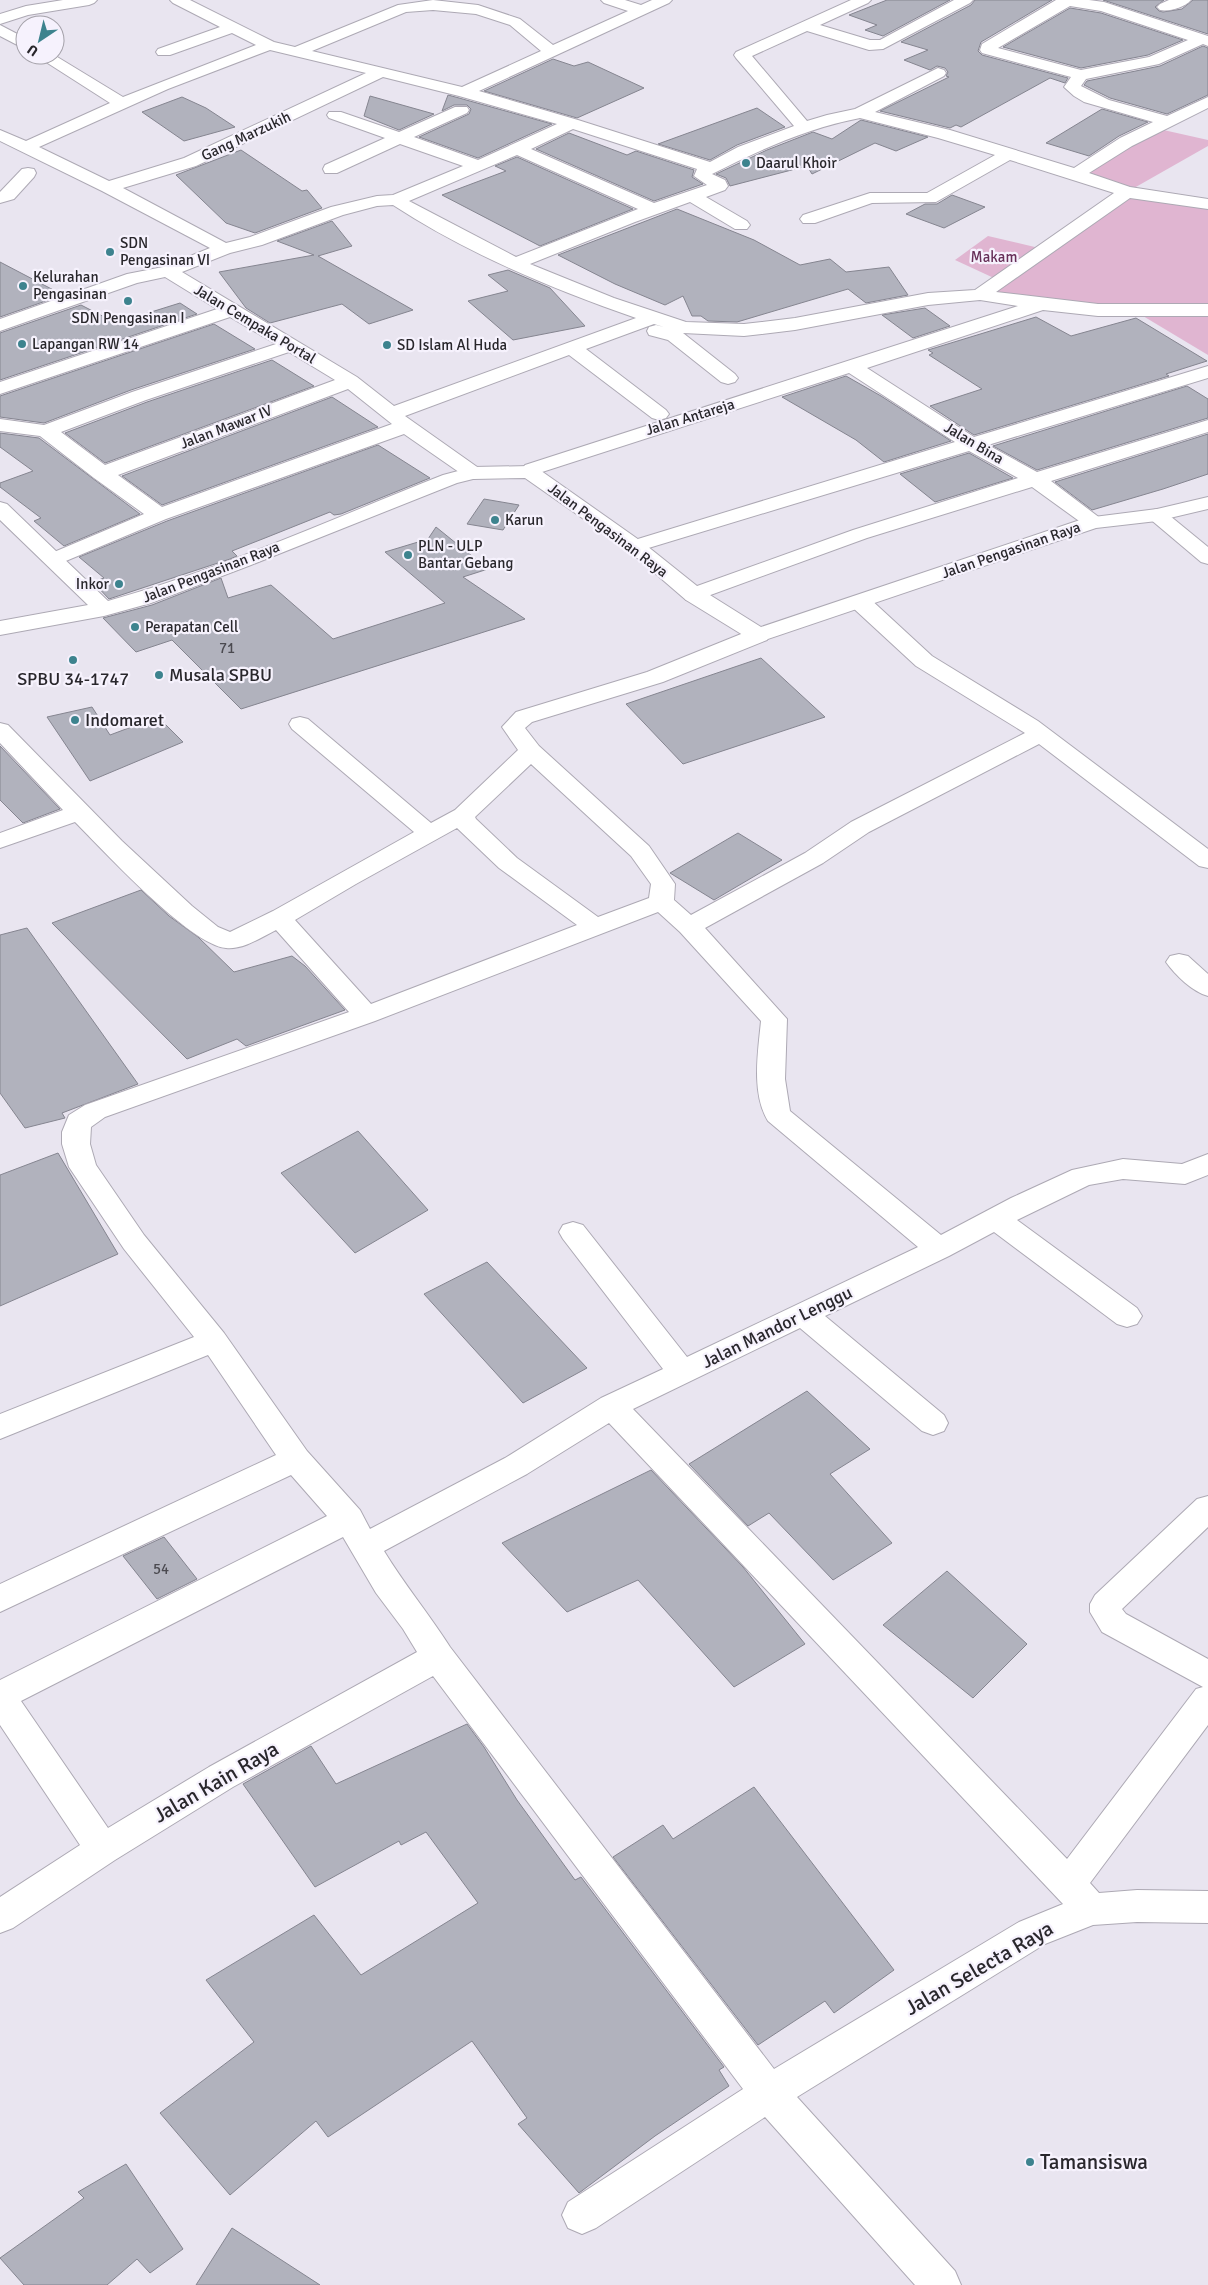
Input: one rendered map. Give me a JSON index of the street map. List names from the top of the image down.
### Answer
{
  "streets": {
    "street": [
      "Gang Marzukih",
      "Jalan Cempaka Portal",
      "Jalan Antareja",
      "Jalan Mawar IV",
      "Jalan Bina",
      "Jalan Pengasinan Raya",
      "Jalan Mandor Lenggu",
      "Jalan Kain Raya",
      "Jalan Selecta Raya"
    ]
  },
  "crossings": [
    ["Jalan Cempaka Portal", "Jalan Mawar IV"],
    ["Jalan Cempaka Portal", "Jalan Pengasinan Raya"],
    ["Jalan Antareja", "Jalan Bina"],
    ["Jalan Antareja", "Jalan Pengasinan Raya"],
    ["Jalan Bina", "Jalan Pengasinan Raya"]
  ],
  "parks": ["Makam"],
  "places": [
    "Daarul Khoir",
    "SDN Pengasinan VI",
    "Kelurahan Pengasinan",
    "SDN Pengasinan I",
    "Lapangan RW 14",
    "SD Islam Al Huda",
    "Karun",
    "PLN - ULP Bantar Gebang",
    "Inkor",
    "Perapatan Cell",
    "SPBU 34-1747",
    "Musala SPBU",
    "Indomaret",
    "Tamansiswa"
  ],
  "house_numbers": ["71", "54"],
  "north": "bottom left"
}
